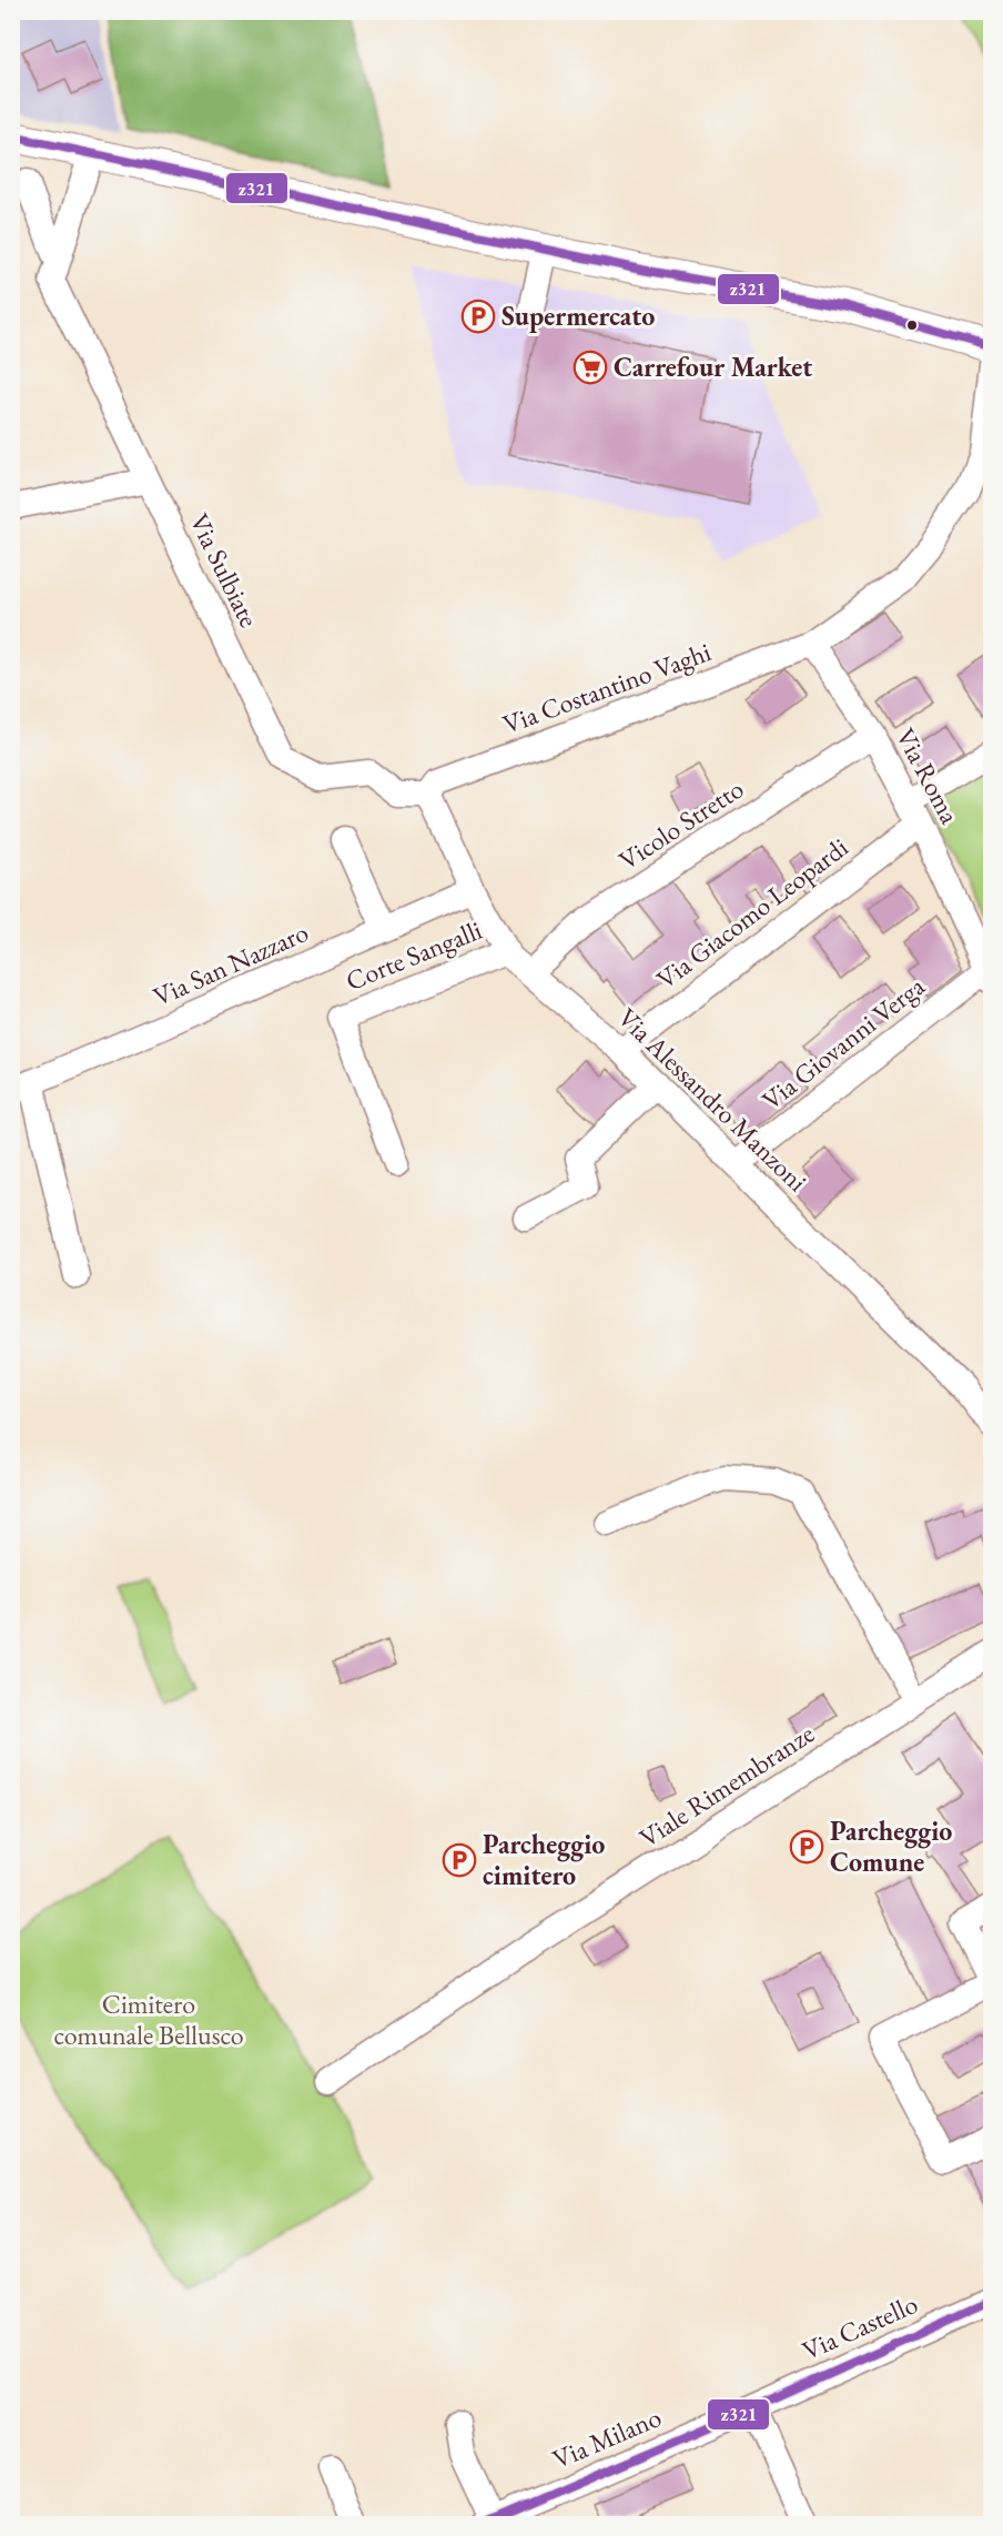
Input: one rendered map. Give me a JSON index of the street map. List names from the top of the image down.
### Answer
{
  "streets": {
    "street": [
      "Via Sulbiate",
      "Via Costantino Vaghi",
      "Via Roma",
      "Vicolo Stretto",
      "Via Giacomo Leopardi",
      "Corte Sangalli",
      "Via San Nazzaro",
      "Via Giovanni Verga",
      "Via Alessandro Manzoni",
      "Viale Rimembranze",
      "Via Castello",
      "Via Milano"
    ]
  },
  "crossings": [
    ["Via Sulbiate", "Via Costantino Vaghi"],
    ["Via Sulbiate", "Via Alessandro Manzoni"],
    ["Via Costantino Vaghi", "Via Roma"],
    ["Via Costantino Vaghi", "Via Alessandro Manzoni"],
    ["Via Roma", "Vicolo Stretto"],
    ["Via Roma", "Via Giacomo Leopardi"],
    ["Via Roma", "Via Giovanni Verga"],
    ["Vicolo Stretto", "Via Alessandro Manzoni"],
    ["Via Giacomo Leopardi", "Via Alessandro Manzoni"],
    ["Corte Sangalli", "Via Alessandro Manzoni"],
    ["Via San Nazzaro", "Via Alessandro Manzoni"],
    ["Via Giovanni Verga", "Via Alessandro Manzoni"],
    ["Via Castello", "Via Milano"]
  ],
  "parks": ["Cimitero comunale Bellusco"],
  "places": {
    "parking": ["Supermercato", "Parcheggio Comune", "Parcheggio cimitero"],
    "supermarket": ["Carrefour Market"]
  },
  "lines": ["transit line z321"]
}
